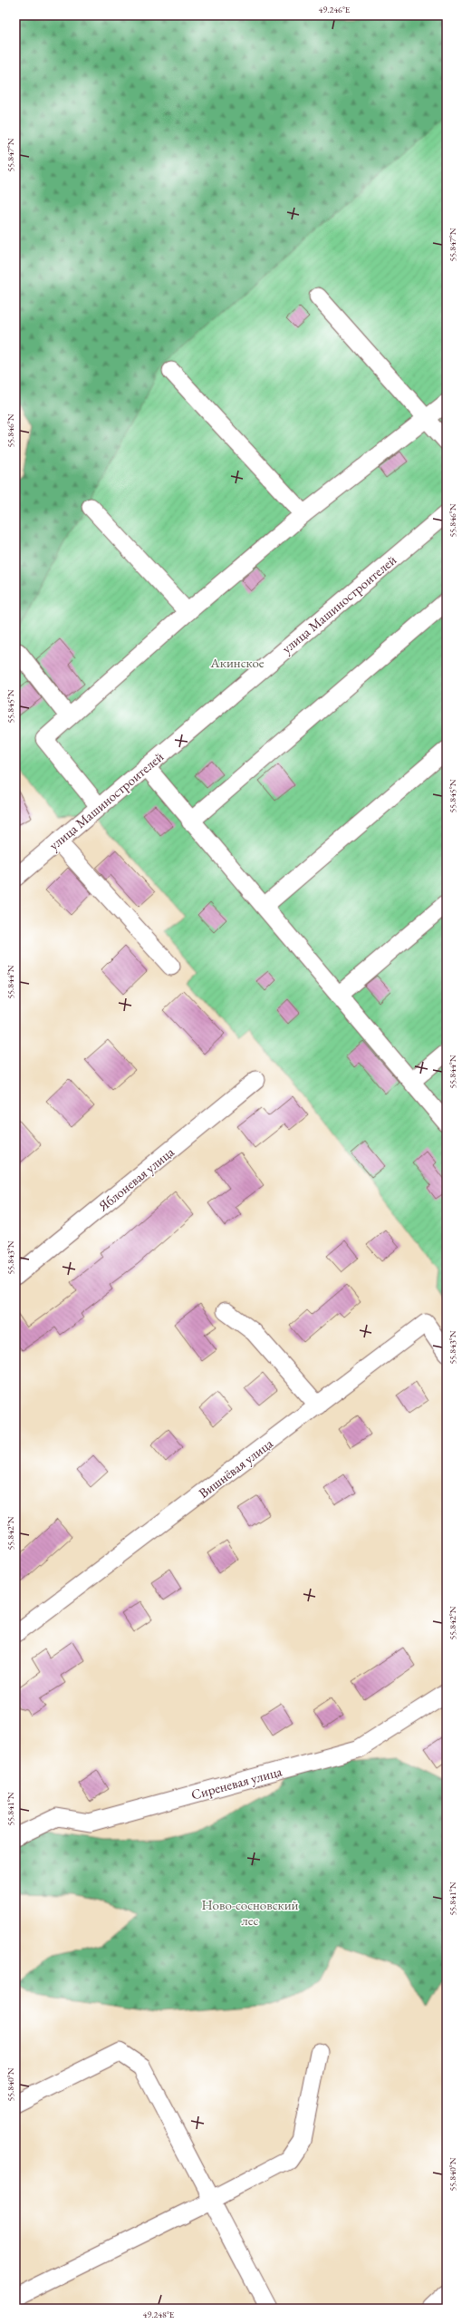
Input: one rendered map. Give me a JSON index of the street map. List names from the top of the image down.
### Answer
{
  "streets": {
    "street": [
      "улица Машиностроителей",
      "Яблоневая улица",
      "Вишнёвая улица",
      "Сиреневая улица"
    ]
  },
  "parks": ["Акинское", "Ново-сосновский лес"],
  "coordinates": [
    "49.246°E",
    "55.847°N",
    "55.846°N",
    "55.845°N",
    "55.844°N",
    "55.843°N",
    "55.842°N",
    "55.841°N",
    "55.840°N",
    "49.248°E"
  ]
}
